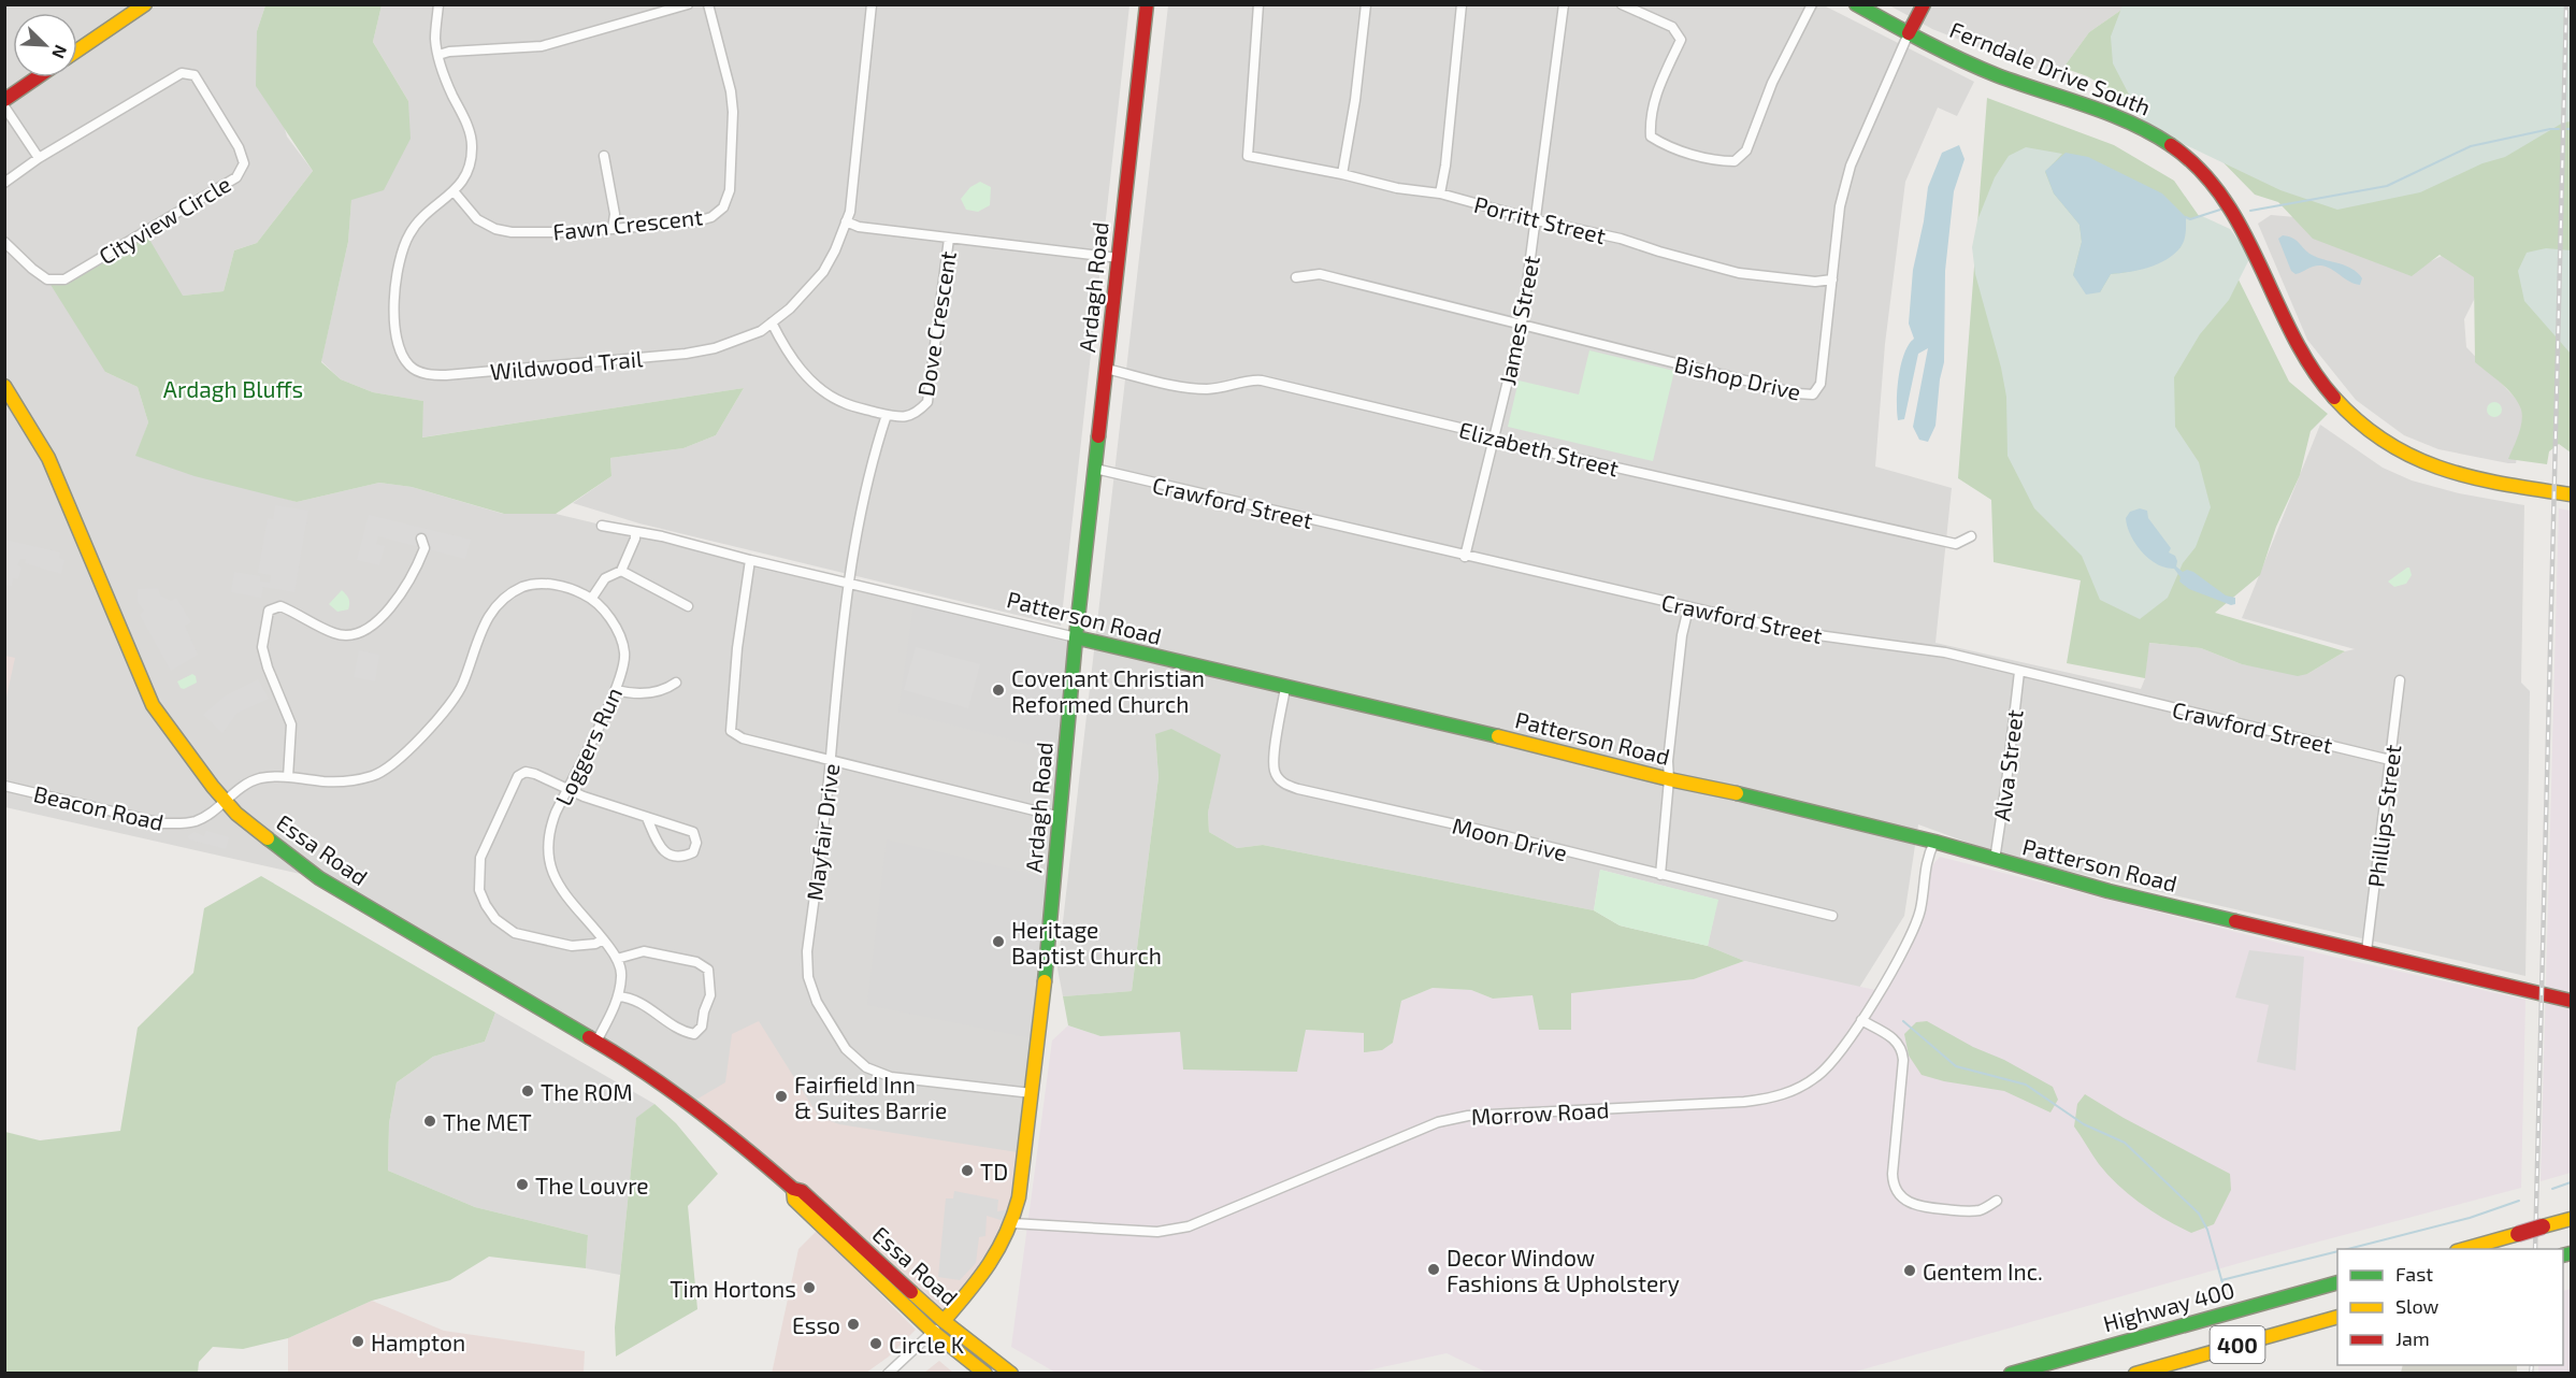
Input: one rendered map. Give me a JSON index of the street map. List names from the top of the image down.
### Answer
{
  "streets": {
    "main road": [
      "Ferndale Drive South",
      "Ardagh Road",
      "Patterson Road",
      "Essa Road",
      "Highway 400",
      "400"
    ],
    "street": [
      "Cityview Circle",
      "Porritt Street",
      "Fawn Crescent",
      "James Street",
      "Dove Crescent",
      "Wildwood Trail",
      "Bishop Drive",
      "Elizabeth Street",
      "Crawford Street",
      "Loggers Run",
      "Alva Street",
      "Beacon Road",
      "Phillips Street",
      "Mayfair Drive",
      "Moon Drive",
      "Morrow Road"
    ]
  },
  "crossings": [
    ["Ferndale Drive South", "Bishop Drive"],
    ["Porritt Street", "James Street"],
    ["Porritt Street", "Bishop Drive"],
    ["Fawn Crescent", "Wildwood Trail"],
    ["Ardagh Road", "Elizabeth Street"],
    ["Ardagh Road", "Crawford Street"],
    ["Ardagh Road", "Patterson Road"],
    ["Ardagh Road", "Mayfair Drive"],
    ["Ardagh Road", "Essa Road"],
    ["Ardagh Road", "Morrow Road"],
    ["James Street", "Bishop Drive"],
    ["James Street", "Elizabeth Street"],
    ["James Street", "Crawford Street"],
    ["Dove Crescent", "Wildwood Trail"],
    ["Dove Crescent", "Mayfair Drive"],
    ["Crawford Street", "Alva Street"],
    ["Crawford Street", "Phillips Street"],
    ["Patterson Road", "Alva Street"],
    ["Patterson Road", "Phillips Street"],
    ["Patterson Road", "Mayfair Drive"],
    ["Patterson Road", "Moon Drive"],
    ["Patterson Road", "Morrow Road"],
    ["Loggers Run", "Beacon Road"],
    ["Loggers Run", "Essa Road"],
    ["Beacon Road", "Essa Road"]
  ],
  "parks": ["Ardagh Bluffs"],
  "places": [
    "Covenant Christian Reformed Church",
    "Heritage Baptist Church",
    "The ROM",
    "Fairfield Inn & Suites Barrie",
    "The MET",
    "TD",
    "The Louvre",
    "Decor Window Fashions & Upholstery",
    "Gentem Inc.",
    "Tim Hortons",
    "Esso",
    "Hampton",
    "Circle K"
  ],
  "legend": ["Fast", "Slow", "Jam"],
  "north": "bottom right"
}
